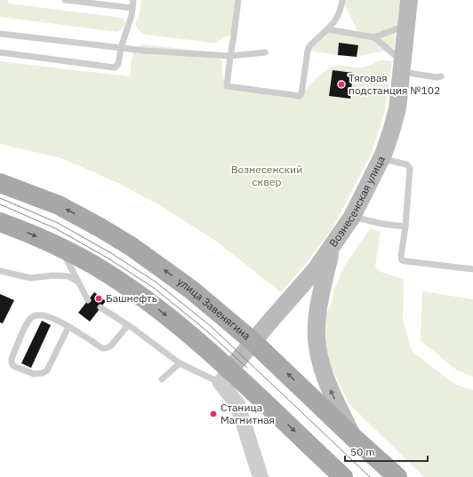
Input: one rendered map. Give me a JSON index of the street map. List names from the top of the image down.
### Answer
{
  "streets": {
    "main road": ["Вознесенская улица", "улица Завенягина"]
  },
  "crossings": [
    ["Вознесенская улица", "улица Завенягина"]
  ],
  "parks": ["Вознесенский cквер"],
  "places": ["Тяговая подстанция №102", "Башнефть", "Станица Магнитная"],
  "scale_bar": "50 m"
}
